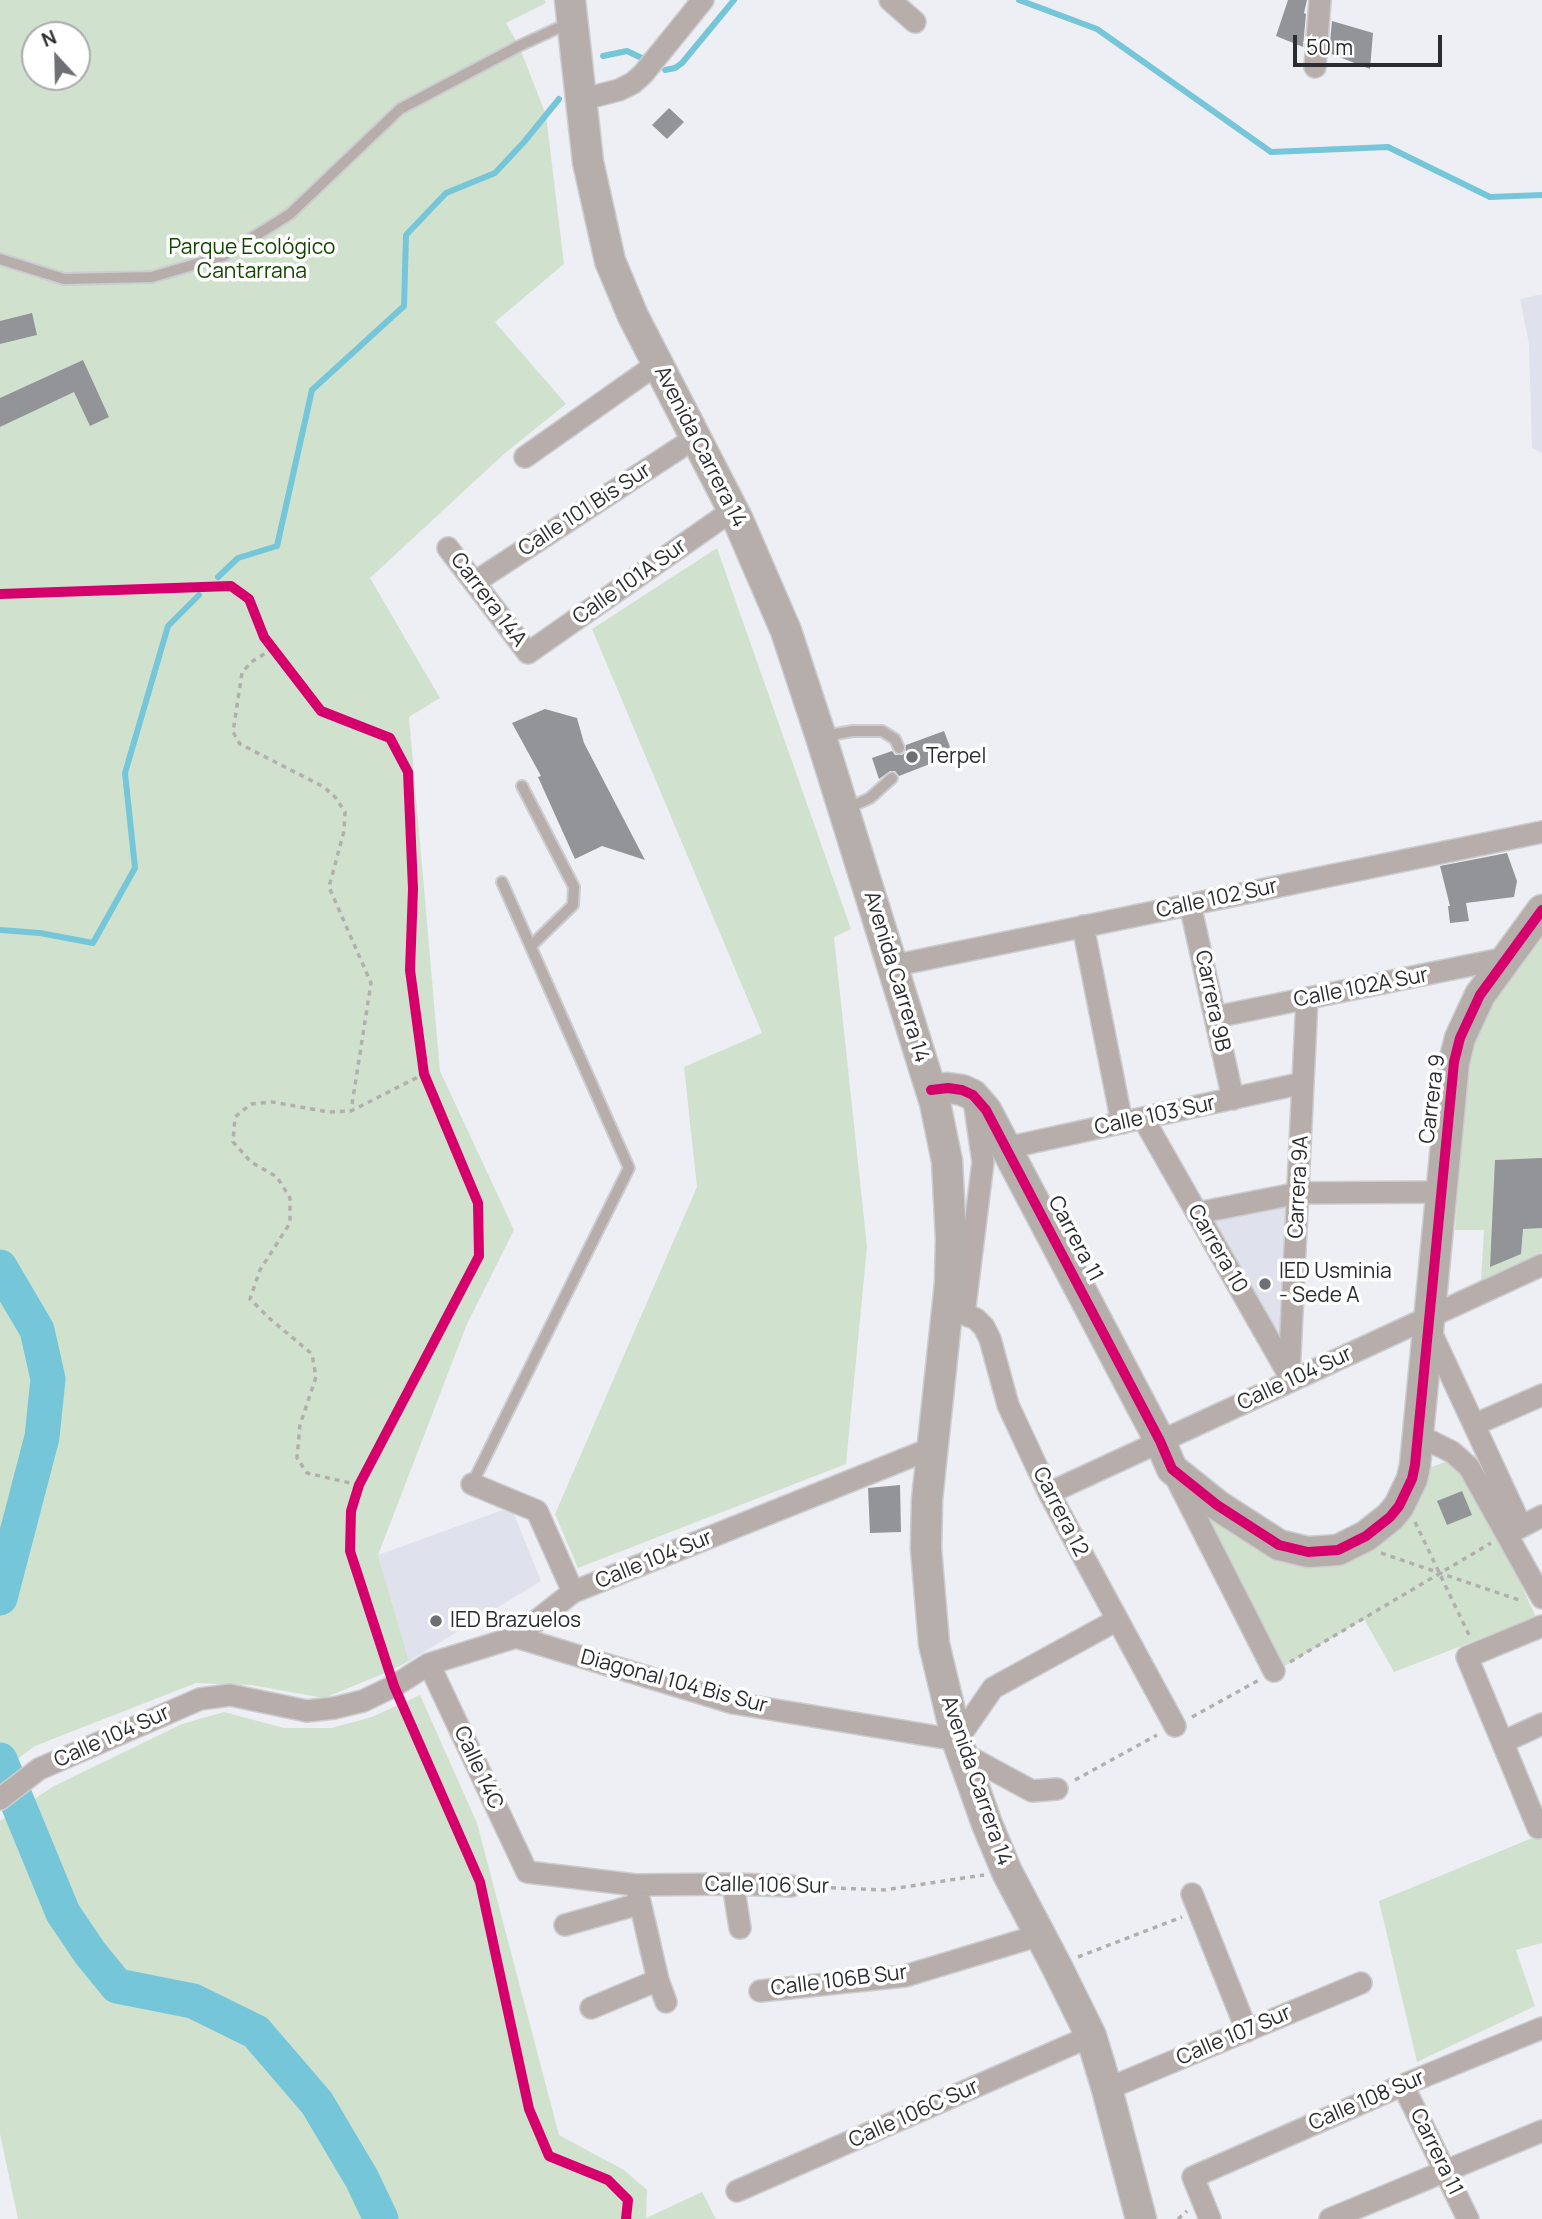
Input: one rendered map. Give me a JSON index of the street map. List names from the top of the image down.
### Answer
{
  "streets": {
    "main road": ["Avenida Carrera 14", "Carrera 9", "Carrera 11"],
    "street": [
      "Calle 101 Bis Sur",
      "Calle 101A Sur",
      "Carrera 14A",
      "Calle 102 Sur",
      "Calle 102A Sur",
      "Carrera 9B",
      "Calle 103 Sur",
      "Carrera 9A",
      "Carrera 10",
      "Calle 104 Sur",
      "Carrera 12",
      "Diagonal 104 Bis Sur",
      "Calle 14C",
      "Calle 106 Sur",
      "Calle 106B Sur",
      "Calle 107 Sur",
      "Calle 108 Sur",
      "Calle 106C Sur"
    ]
  },
  "crossings": [
    ["Avenida Carrera 14", "Calle 101 Bis Sur"],
    ["Avenida Carrera 14", "Calle 101A Sur"],
    ["Avenida Carrera 14", "Calle 102 Sur"],
    ["Avenida Carrera 14", "Calle 104 Sur"],
    ["Avenida Carrera 14", "Carrera 12"],
    ["Avenida Carrera 14", "Diagonal 104 Bis Sur"],
    ["Avenida Carrera 14", "Calle 106 Sur"],
    ["Avenida Carrera 14", "Calle 106B Sur"],
    ["Avenida Carrera 14", "Calle 107 Sur"],
    ["Avenida Carrera 14", "Calle 106C Sur"],
    ["Calle 101 Bis Sur", "Carrera 14A"],
    ["Calle 101A Sur", "Carrera 14A"],
    ["Calle 102 Sur", "Carrera 9B"],
    ["Calle 102 Sur", "Carrera 10"],
    ["Calle 102A Sur", "Carrera 9B"],
    ["Calle 102A Sur", "Carrera 9"],
    ["Calle 102A Sur", "Carrera 9A"],
    ["Carrera 9B", "Calle 103 Sur"],
    ["Carrera 9", "Calle 104 Sur"],
    ["Calle 103 Sur", "Carrera 9A"],
    ["Calle 103 Sur", "Carrera 11"],
    ["Calle 103 Sur", "Carrera 10"],
    ["Carrera 9A", "Carrera 10"],
    ["Carrera 9A", "Calle 104 Sur"],
    ["Carrera 11", "Calle 104 Sur"],
    ["Carrera 11", "Calle 108 Sur"],
    ["Carrera 10", "Calle 104 Sur"],
    ["Calle 104 Sur", "Carrera 12"],
    ["Calle 104 Sur", "Diagonal 104 Bis Sur"],
    ["Calle 104 Sur", "Calle 14C"],
    ["Calle 14C", "Calle 106 Sur"]
  ],
  "parks": ["Parque Ecológico Cantarrana"],
  "places": ["Terpel", "IED Usminia - Sede A", "IED Brazuelos"],
  "scale_bar": "50 m",
  "north": "top"
}
